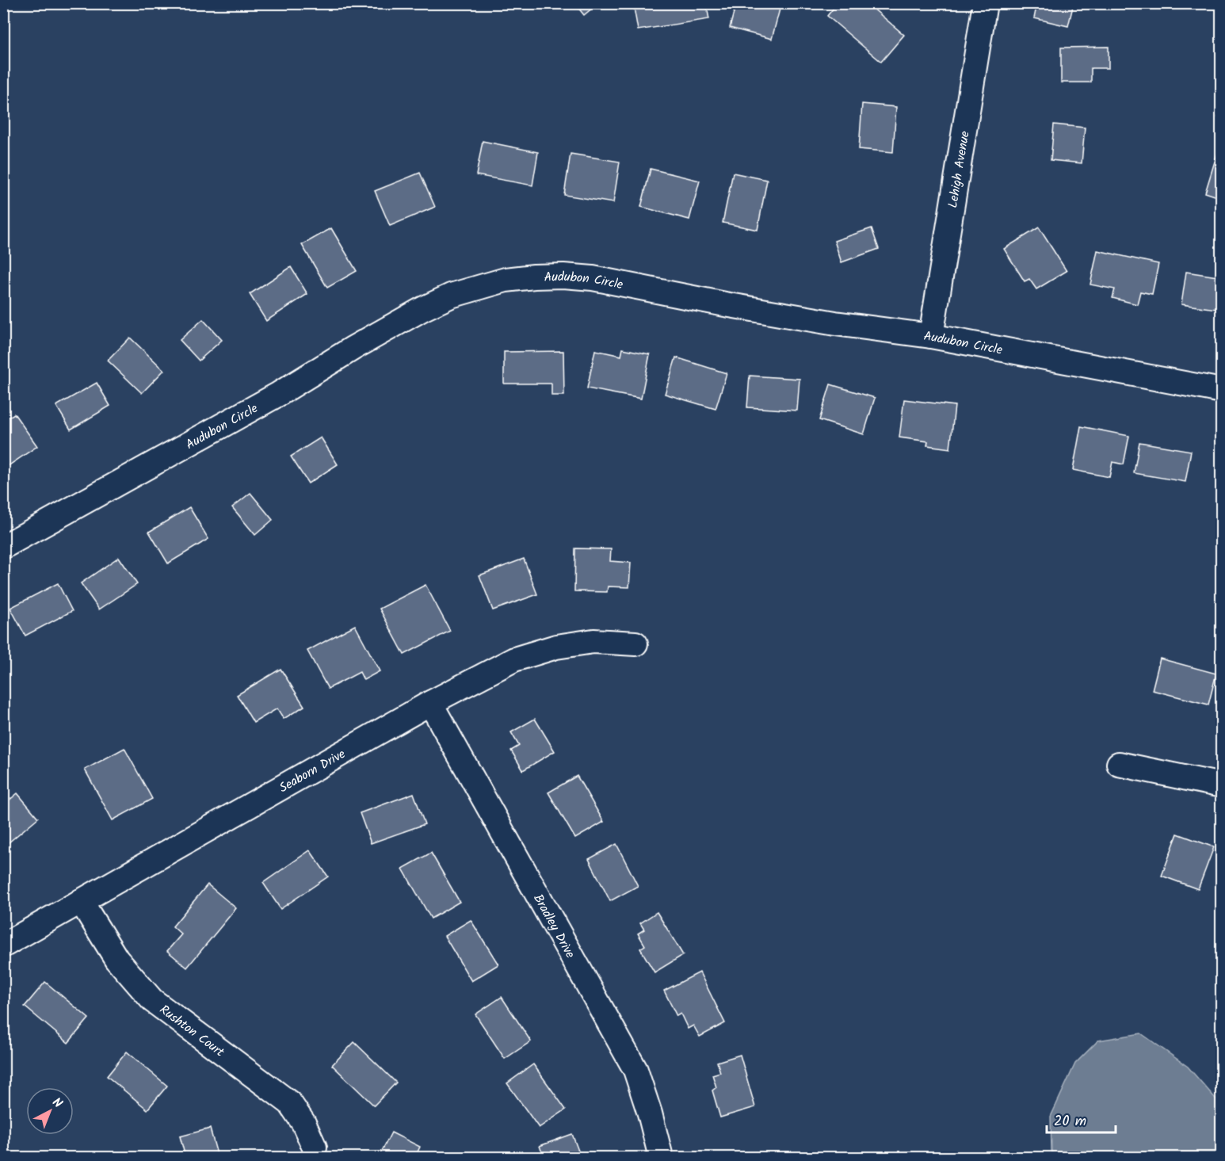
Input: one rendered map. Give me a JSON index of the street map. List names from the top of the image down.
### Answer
{
  "streets": {
    "street": [
      "Lehigh Avenue",
      "Audubon Circle",
      "Seaborn Drive",
      "Bradley Drive",
      "Rushton Court"
    ]
  },
  "crossings": [
    ["Lehigh Avenue", "Audubon Circle"],
    ["Seaborn Drive", "Bradley Drive"],
    ["Seaborn Drive", "Rushton Court"]
  ],
  "scale_bar": "20 m",
  "north": "top right"
}
